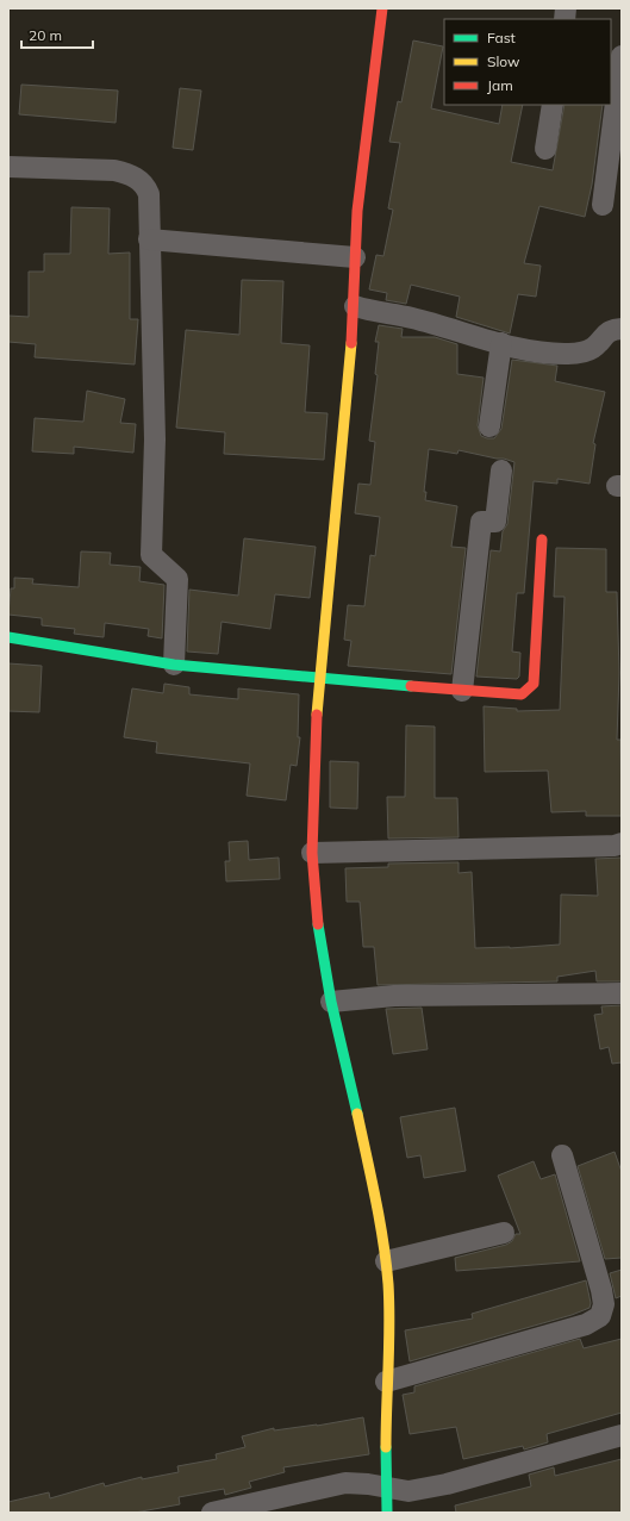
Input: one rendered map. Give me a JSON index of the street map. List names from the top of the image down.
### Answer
{
  "legend": ["Fast", "Slow", "Jam"],
  "scale_bar": "20 m"
}
